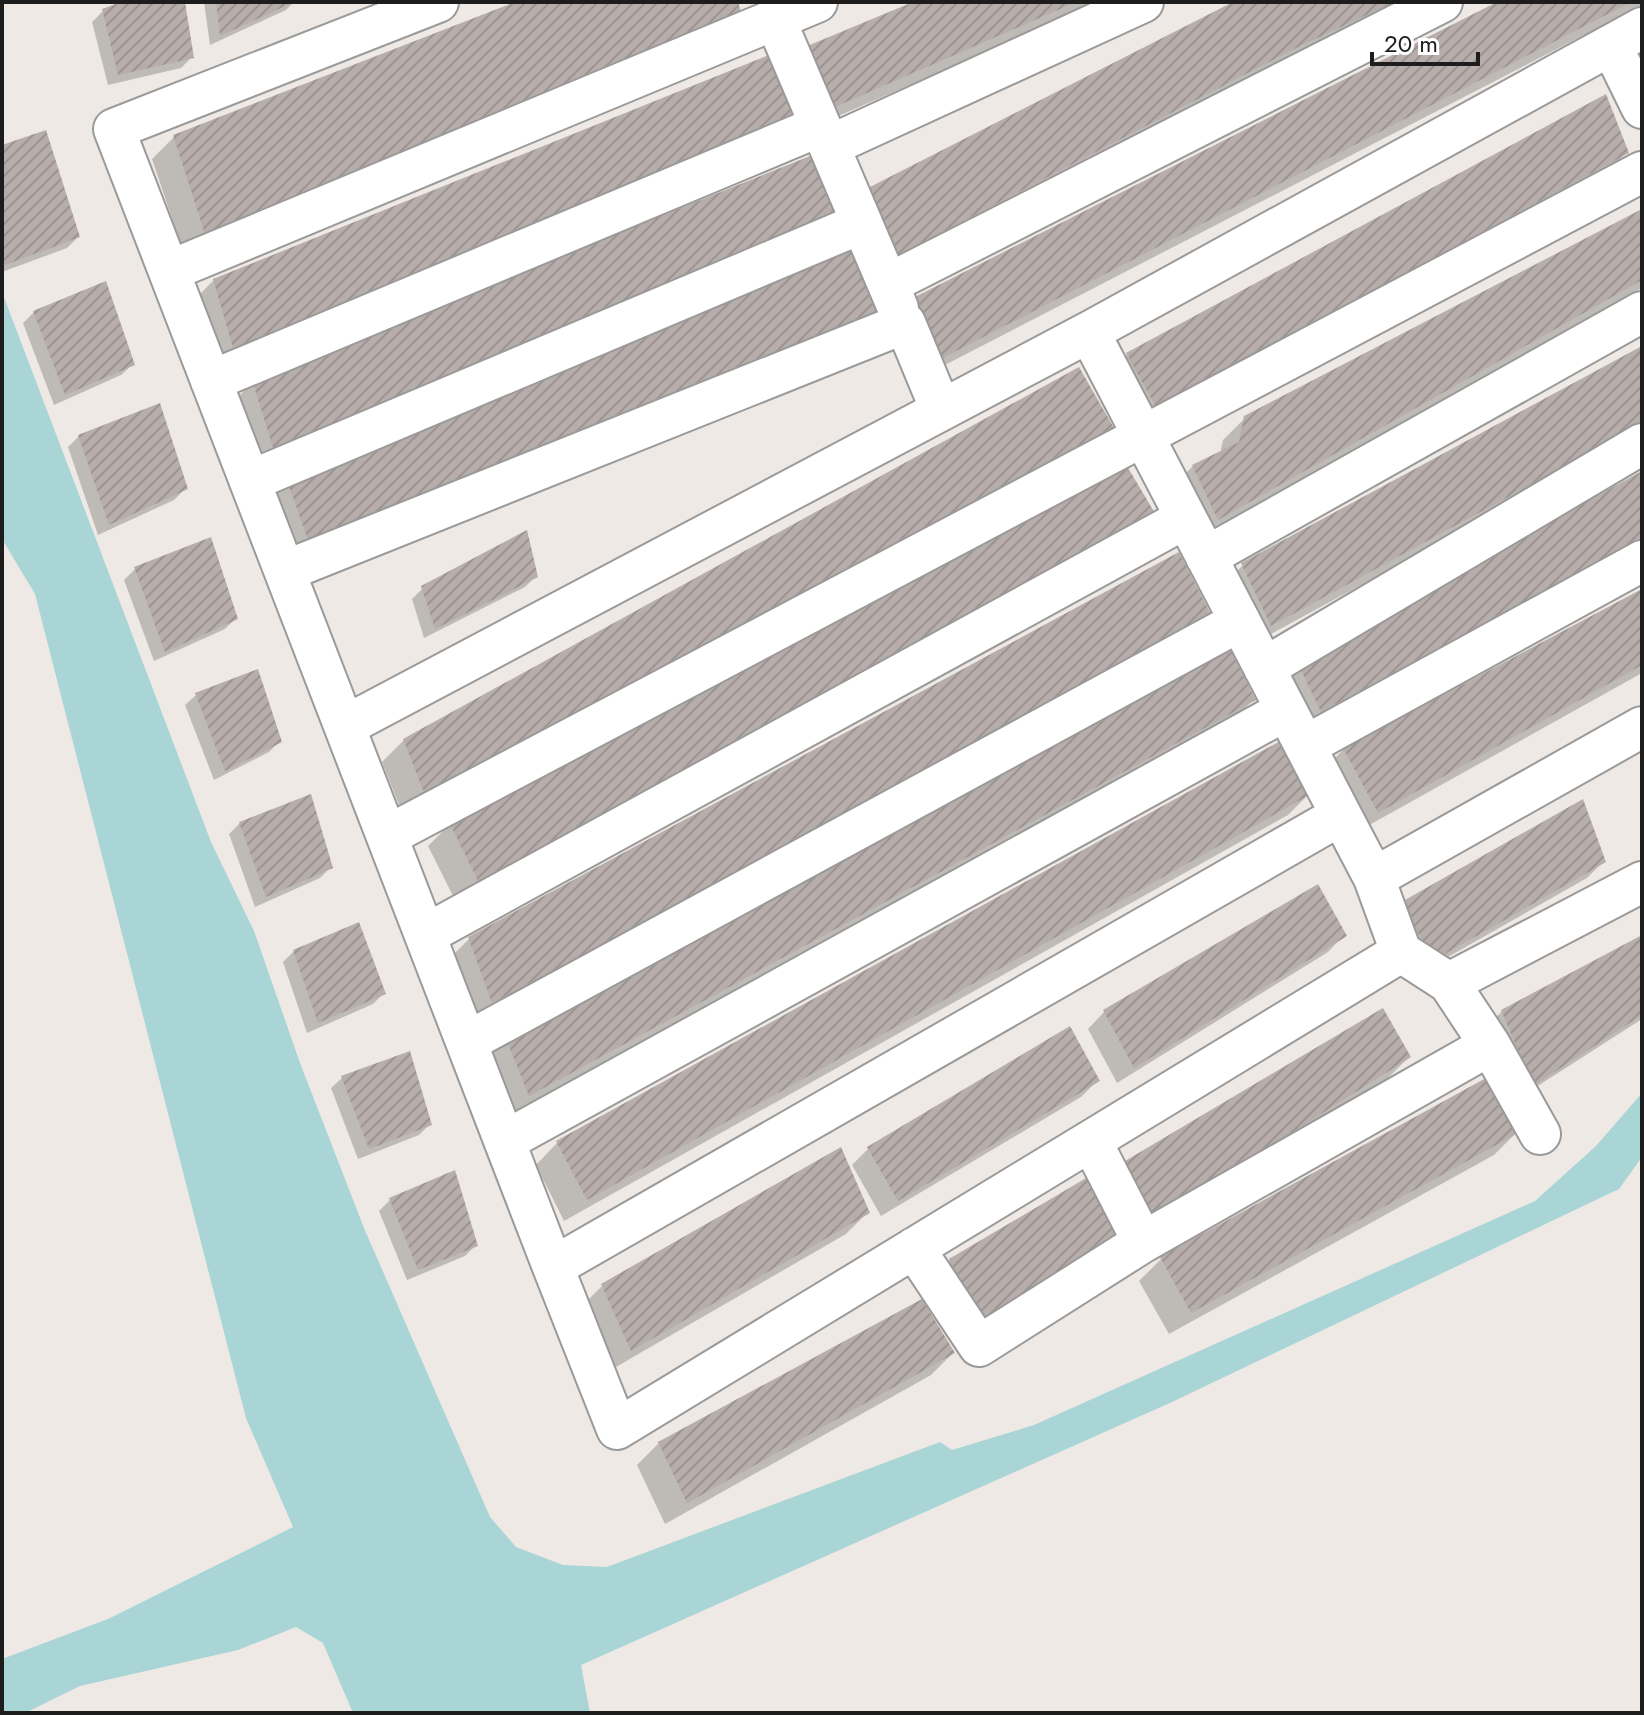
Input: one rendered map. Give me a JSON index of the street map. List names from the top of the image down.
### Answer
{
  "scale_bar": "20 m"
}
